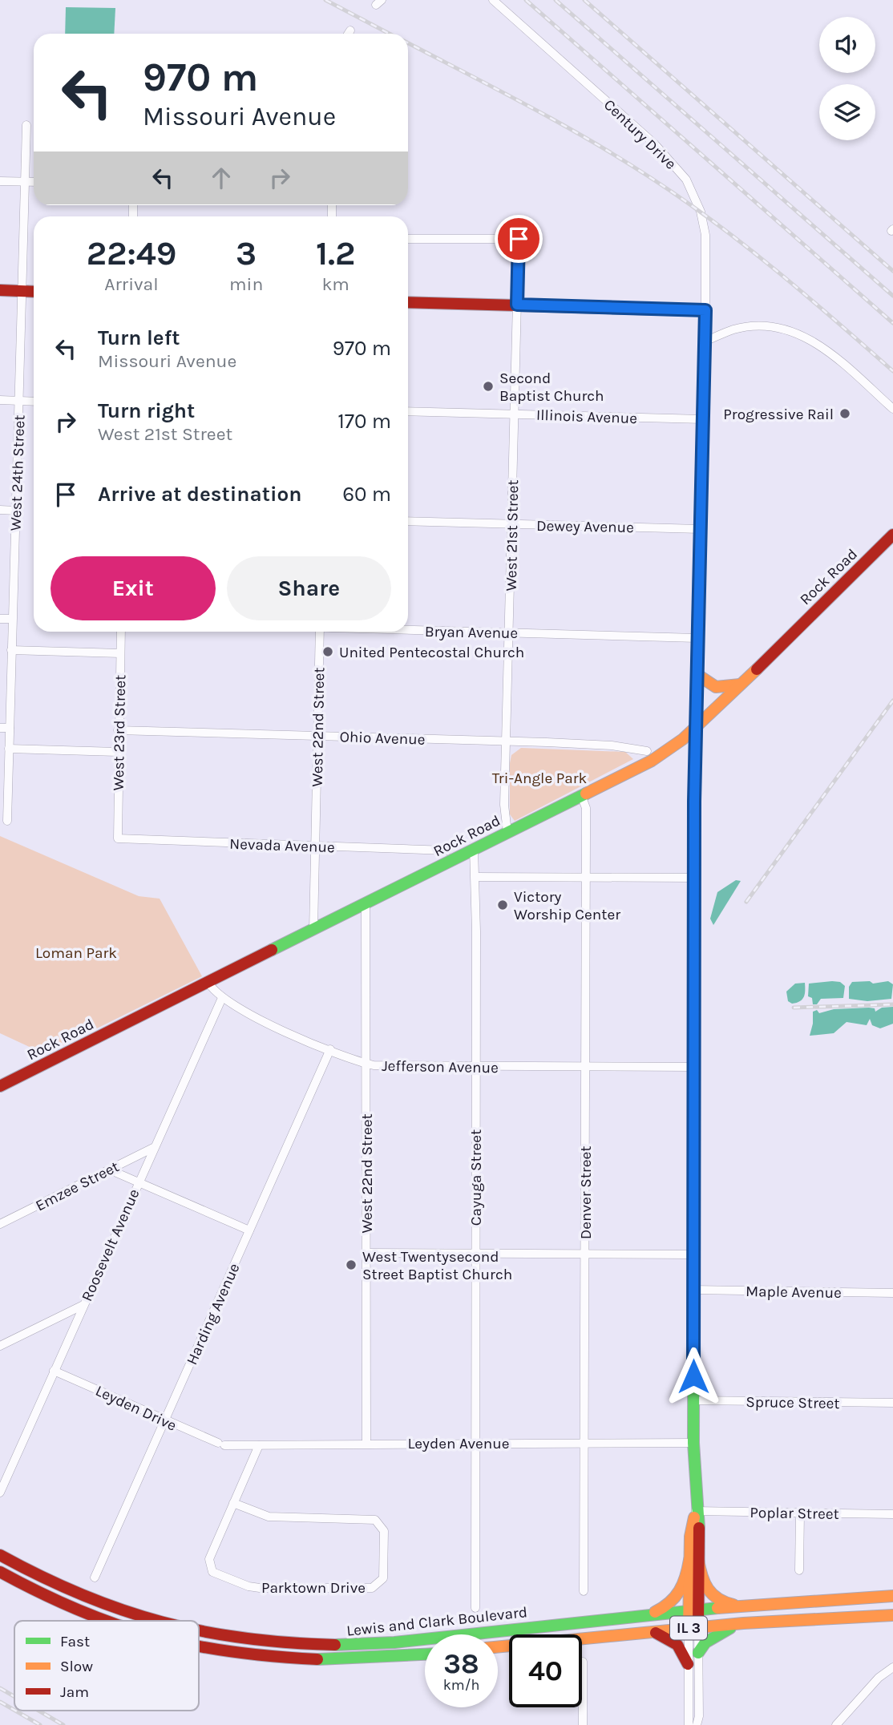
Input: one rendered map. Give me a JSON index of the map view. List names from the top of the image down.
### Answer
{
  "streets": {
    "main road": ["Rock Road", "Lewis and Clark Boulevard", "IL 3"],
    "street": [
      "Century Drive",
      "Illinois Avenue",
      "West 24th Street",
      "Dewey Avenue",
      "West 21st Street",
      "Bryan Avenue",
      "West 22nd Street",
      "West 23rd Street",
      "Ohio Avenue",
      "Nevada Avenue",
      "Jefferson Avenue",
      "Cayuga Street",
      "Emzee Street",
      "Denver Street",
      "Roosevelt Avenue",
      "Maple Avenue",
      "Harding Avenue",
      "Spruce Street",
      "Leyden Drive",
      "Leyden Avenue",
      "Poplar Street",
      "Parktown Drive"
    ]
  },
  "crossings": [
    ["Illinois Avenue", "West 21st Street"],
    ["Dewey Avenue", "West 21st Street"],
    ["West 21st Street", "Rock Road"],
    ["West 21st Street", "Bryan Avenue"],
    ["West 21st Street", "Ohio Avenue"],
    ["Rock Road", "West 22nd Street"],
    ["Rock Road", "Jefferson Avenue"],
    ["Rock Road", "Cayuga Street"],
    ["Rock Road", "Denver Street"],
    ["West 22nd Street", "Ohio Avenue"],
    ["West 22nd Street", "Nevada Avenue"],
    ["West 22nd Street", "Jefferson Avenue"],
    ["West 22nd Street", "Leyden Avenue"],
    ["West 23rd Street", "Ohio Avenue"],
    ["West 23rd Street", "Nevada Avenue"],
    ["Jefferson Avenue", "Cayuga Street"],
    ["Jefferson Avenue", "Denver Street"],
    ["Jefferson Avenue", "Roosevelt Avenue"],
    ["Jefferson Avenue", "Harding Avenue"],
    ["Cayuga Street", "Leyden Avenue"],
    ["Emzee Street", "Roosevelt Avenue"],
    ["Denver Street", "Leyden Avenue"],
    ["Roosevelt Avenue", "Leyden Drive"],
    ["Harding Avenue", "Leyden Drive"],
    ["Leyden Drive", "Leyden Avenue"],
    ["Leyden Avenue", "Parktown Drive"]
  ],
  "parks": ["Tri-Angle Park", "Loman Park"],
  "places": [
    "Second Baptist Church",
    "Progressive Rail",
    "United Pentecostal Church",
    "Victory Worship Center",
    "West Twentysecond Street Baptist Church"
  ],
  "legend": ["Fast", "Slow", "Jam"],
  "page": {
    "turn": ["970 m", "Missouri Avenue"],
    "eta": [
      "22:49",
      "Arrival",
      "3",
      "min",
      "1.2",
      "km"
    ],
    "list": [
      {
        "name": "Turn left",
        "note": "Missouri Avenue",
        "value": "970 m"
      },
      {
        "name": "Turn right",
        "note": "West 21st Street",
        "value": "170 m"
      },
      {
        "name": "Arrive at destination",
        "value": "60 m"
      }
    ],
    "buttons": ["Exit", "Share"],
    "speed": "38 km/h",
    "limit": "40"
  }
}
